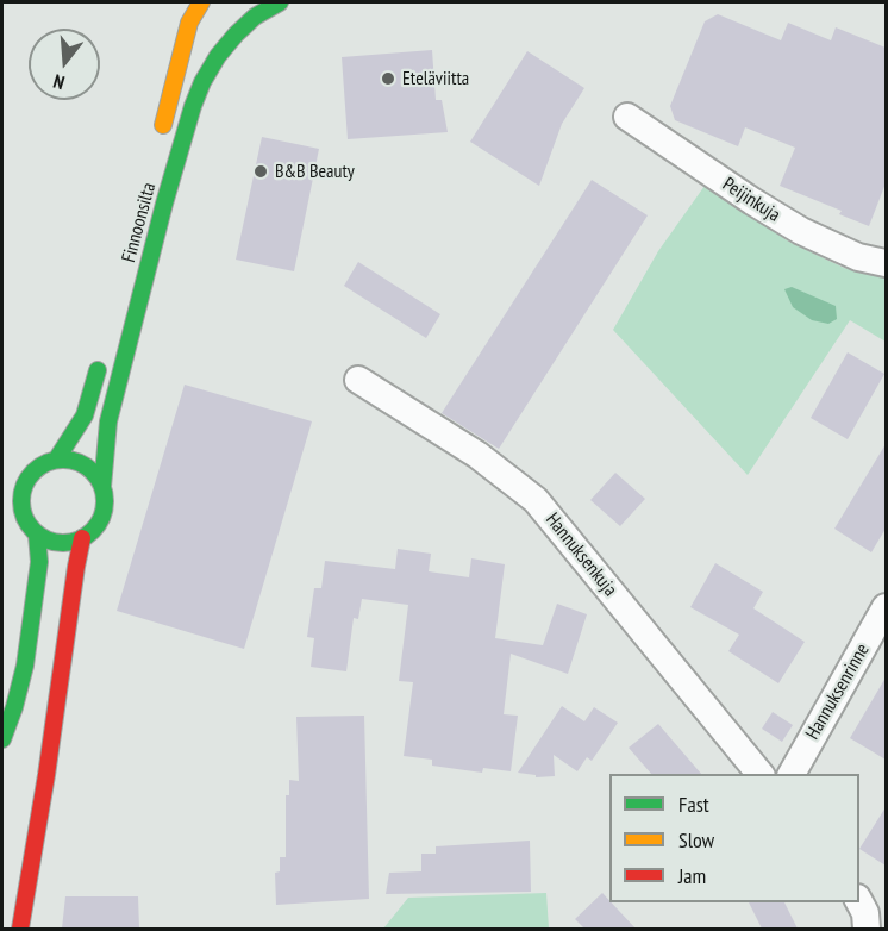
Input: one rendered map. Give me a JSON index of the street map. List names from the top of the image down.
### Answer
{
  "streets": {
    "main road": ["Finnoonsilta"],
    "street": ["Peijinkuja", "Hannuksenkuja", "Hannuksenrinne"]
  },
  "places": ["Eteläviitta", "B&B Beauty"],
  "legend": ["Fast", "Slow", "Jam"],
  "north": "bottom"
}
